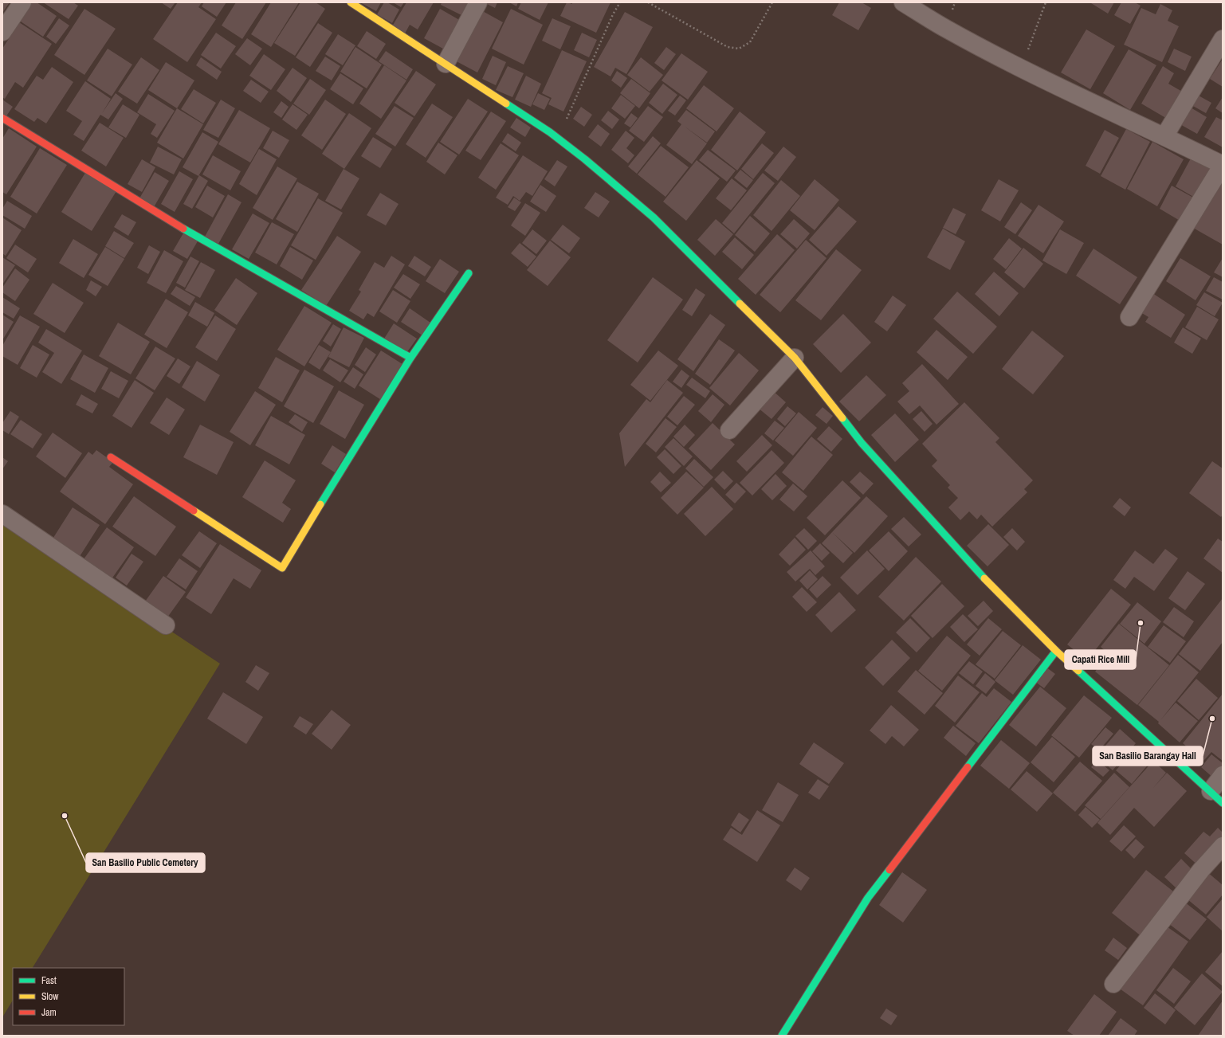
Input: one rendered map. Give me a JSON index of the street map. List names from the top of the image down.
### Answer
{
  "places": ["Capati Rice Mill", "San Basilio Barangay Hall", "San Basilio Public Cemetery"],
  "legend": ["Fast", "Slow", "Jam"]
}
